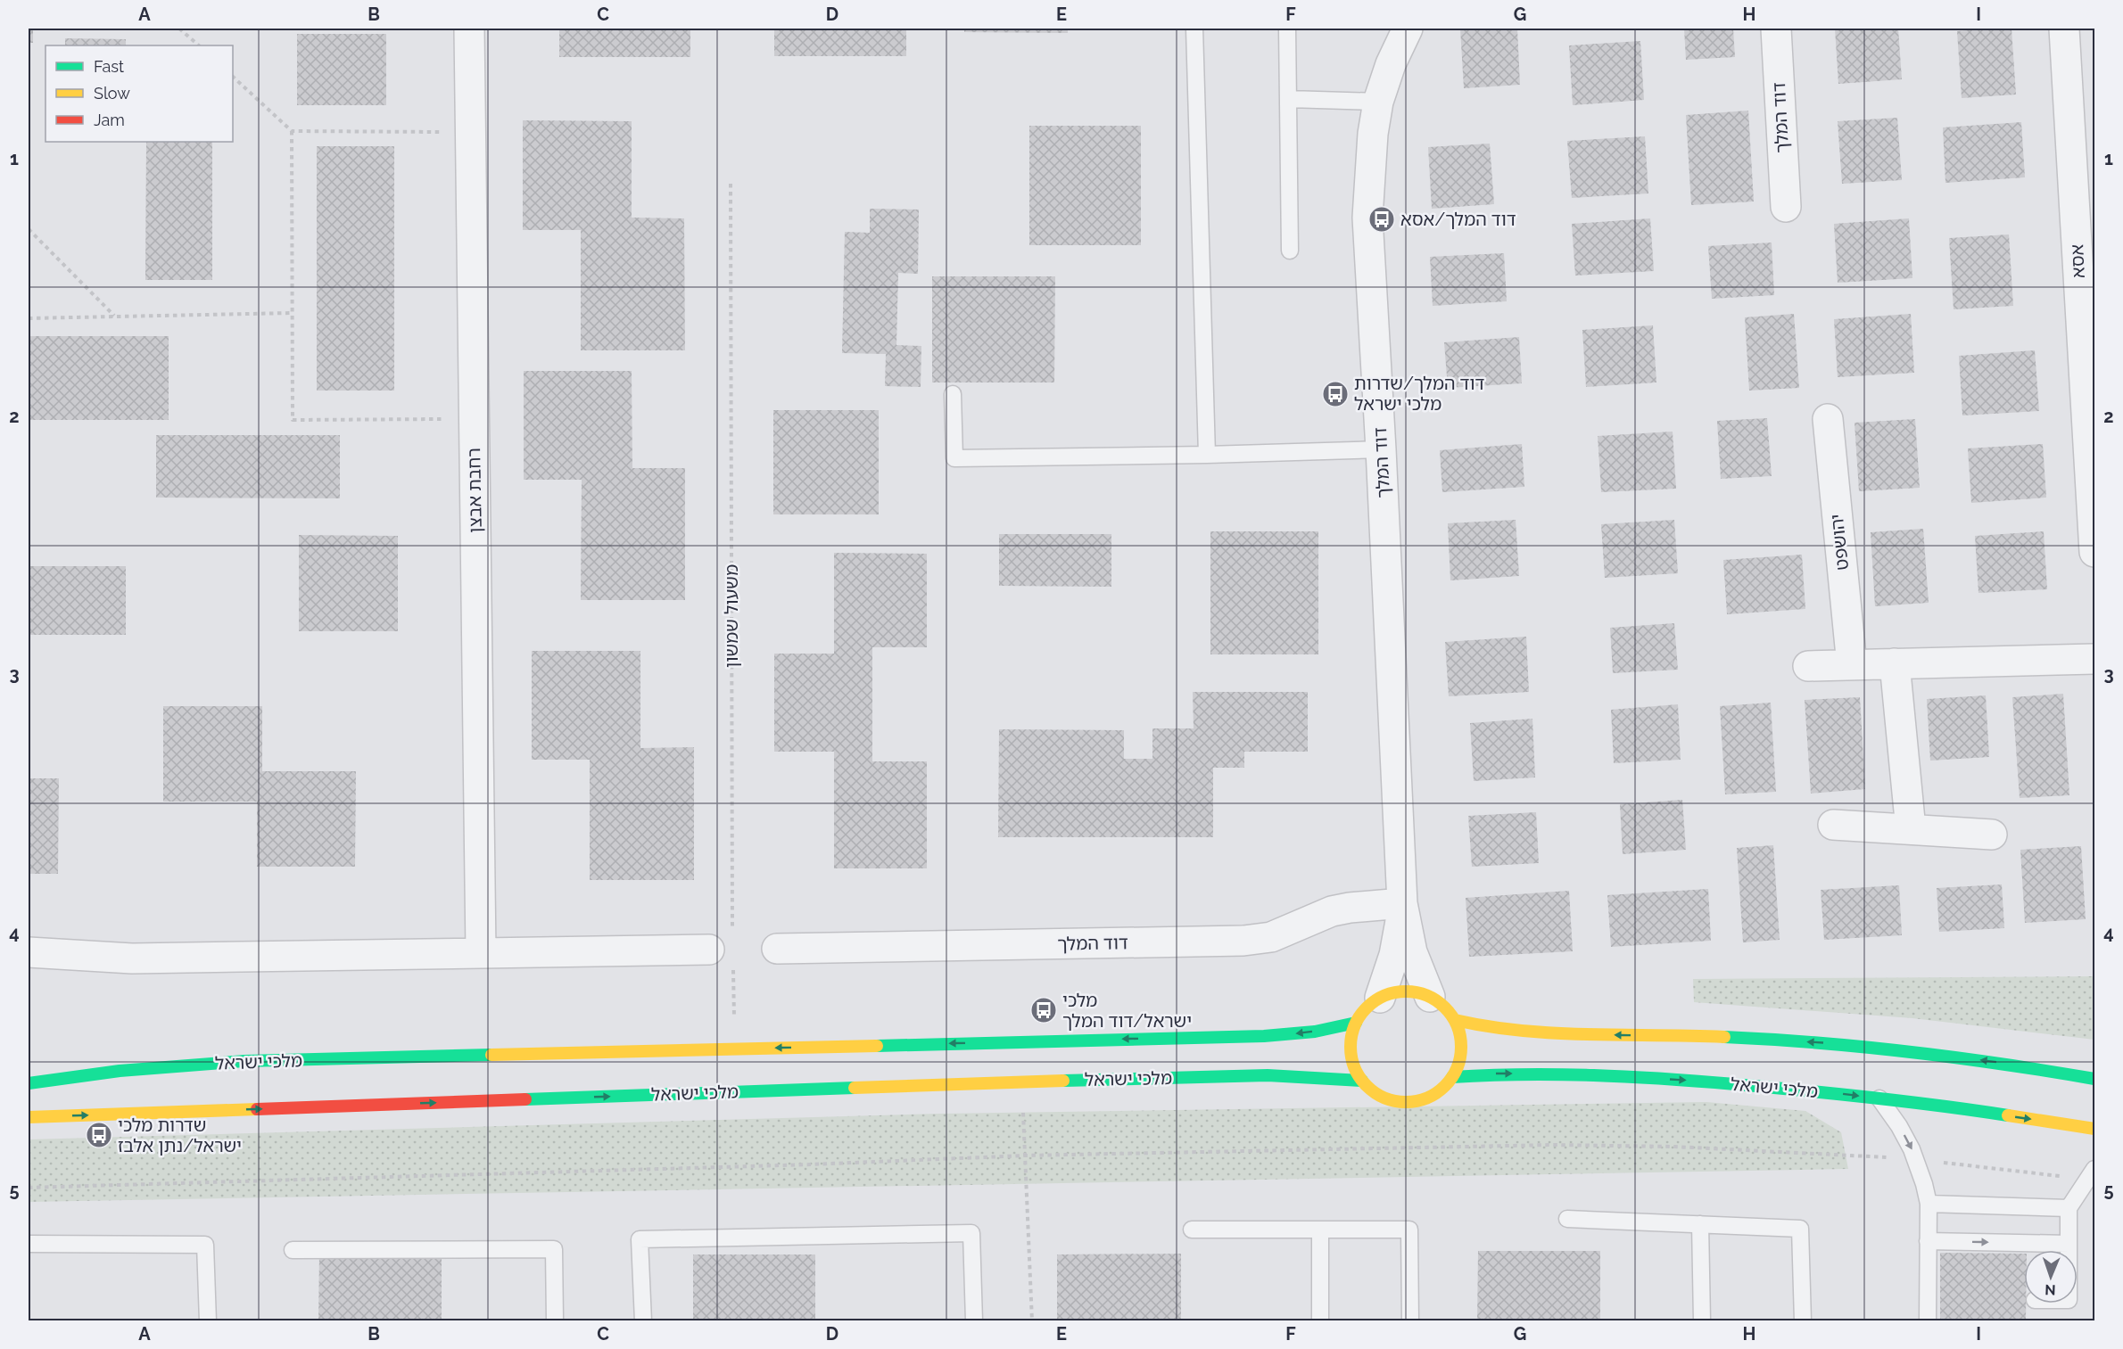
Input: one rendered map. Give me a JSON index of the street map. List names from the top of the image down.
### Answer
{
  "streets": {
    "street": [
      "דוד המלך",
      "אסא",
      "רחבת אבצן",
      "יהושפט",
      "מלכי ישראל"
    ],
    "path": ["משעול שמשון"]
  },
  "crossings": [
    ["דוד המלך", "מלכי ישראל"]
  ],
  "places": {
    "bus stop": [
      "דוד המלך/אסא",
      "דוד המלך/שדרות מלכי ישראל",
      "מלכי ישראל/דוד המלך",
      "שדרות מלכי ישראל/נתן אלבז"
    ]
  },
  "legend": ["Fast", "Slow", "Jam"],
  "north": "bottom",
  "grid": {
    "columns": [
      "A",
      "B",
      "C",
      "D",
      "E",
      "F",
      "G",
      "H",
      "I"
    ],
    "rows": [
      "1",
      "2",
      "3",
      "4",
      "5"
    ]
  }
}
